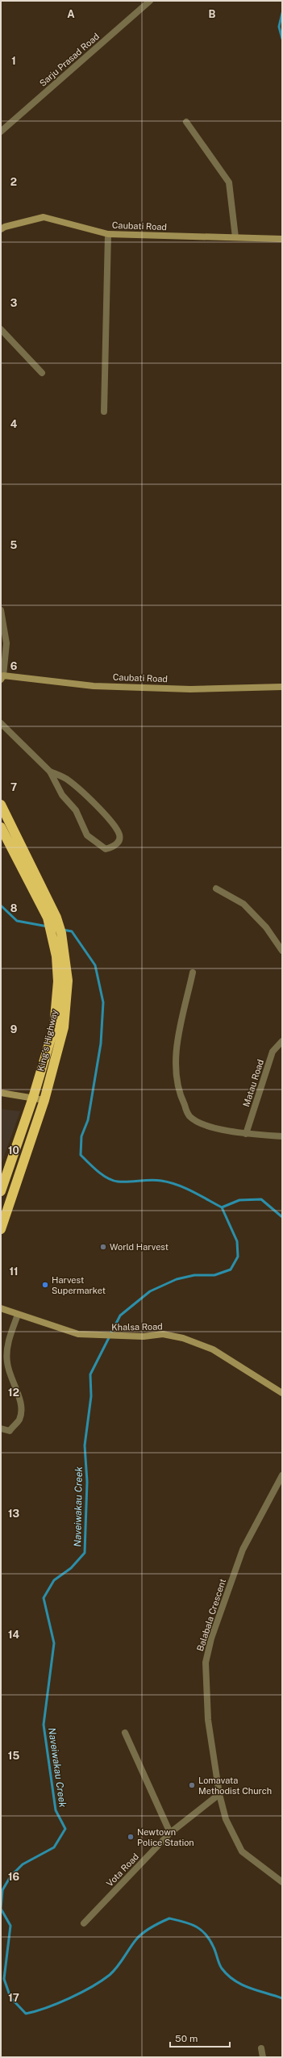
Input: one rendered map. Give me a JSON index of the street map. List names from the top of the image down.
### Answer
{
  "streets": {
    "highway": ["King's Highway"],
    "street": [
      "Sarju Prasad Road",
      "Caubati Road",
      "Matau Road",
      "Khalsa Road",
      "Balabala Crescent",
      "Vota Road"
    ]
  },
  "crossings": [
    ["Balabala Crescent", "Vota Road"]
  ],
  "water": ["Naveiwakau Creek"],
  "places": [
    "World Harvest",
    "Harvest Supermarket",
    "Lomavata Methodist Church",
    "Newtown Police Station"
  ],
  "scale_bar": "50 m",
  "grid": {
    "columns": ["A", "B"],
    "rows": [
      "1",
      "2",
      "3",
      "4",
      "5",
      "6",
      "7",
      "8",
      "9",
      "10",
      "11",
      "12",
      "13",
      "14",
      "15",
      "16",
      "17"
    ]
  }
}
